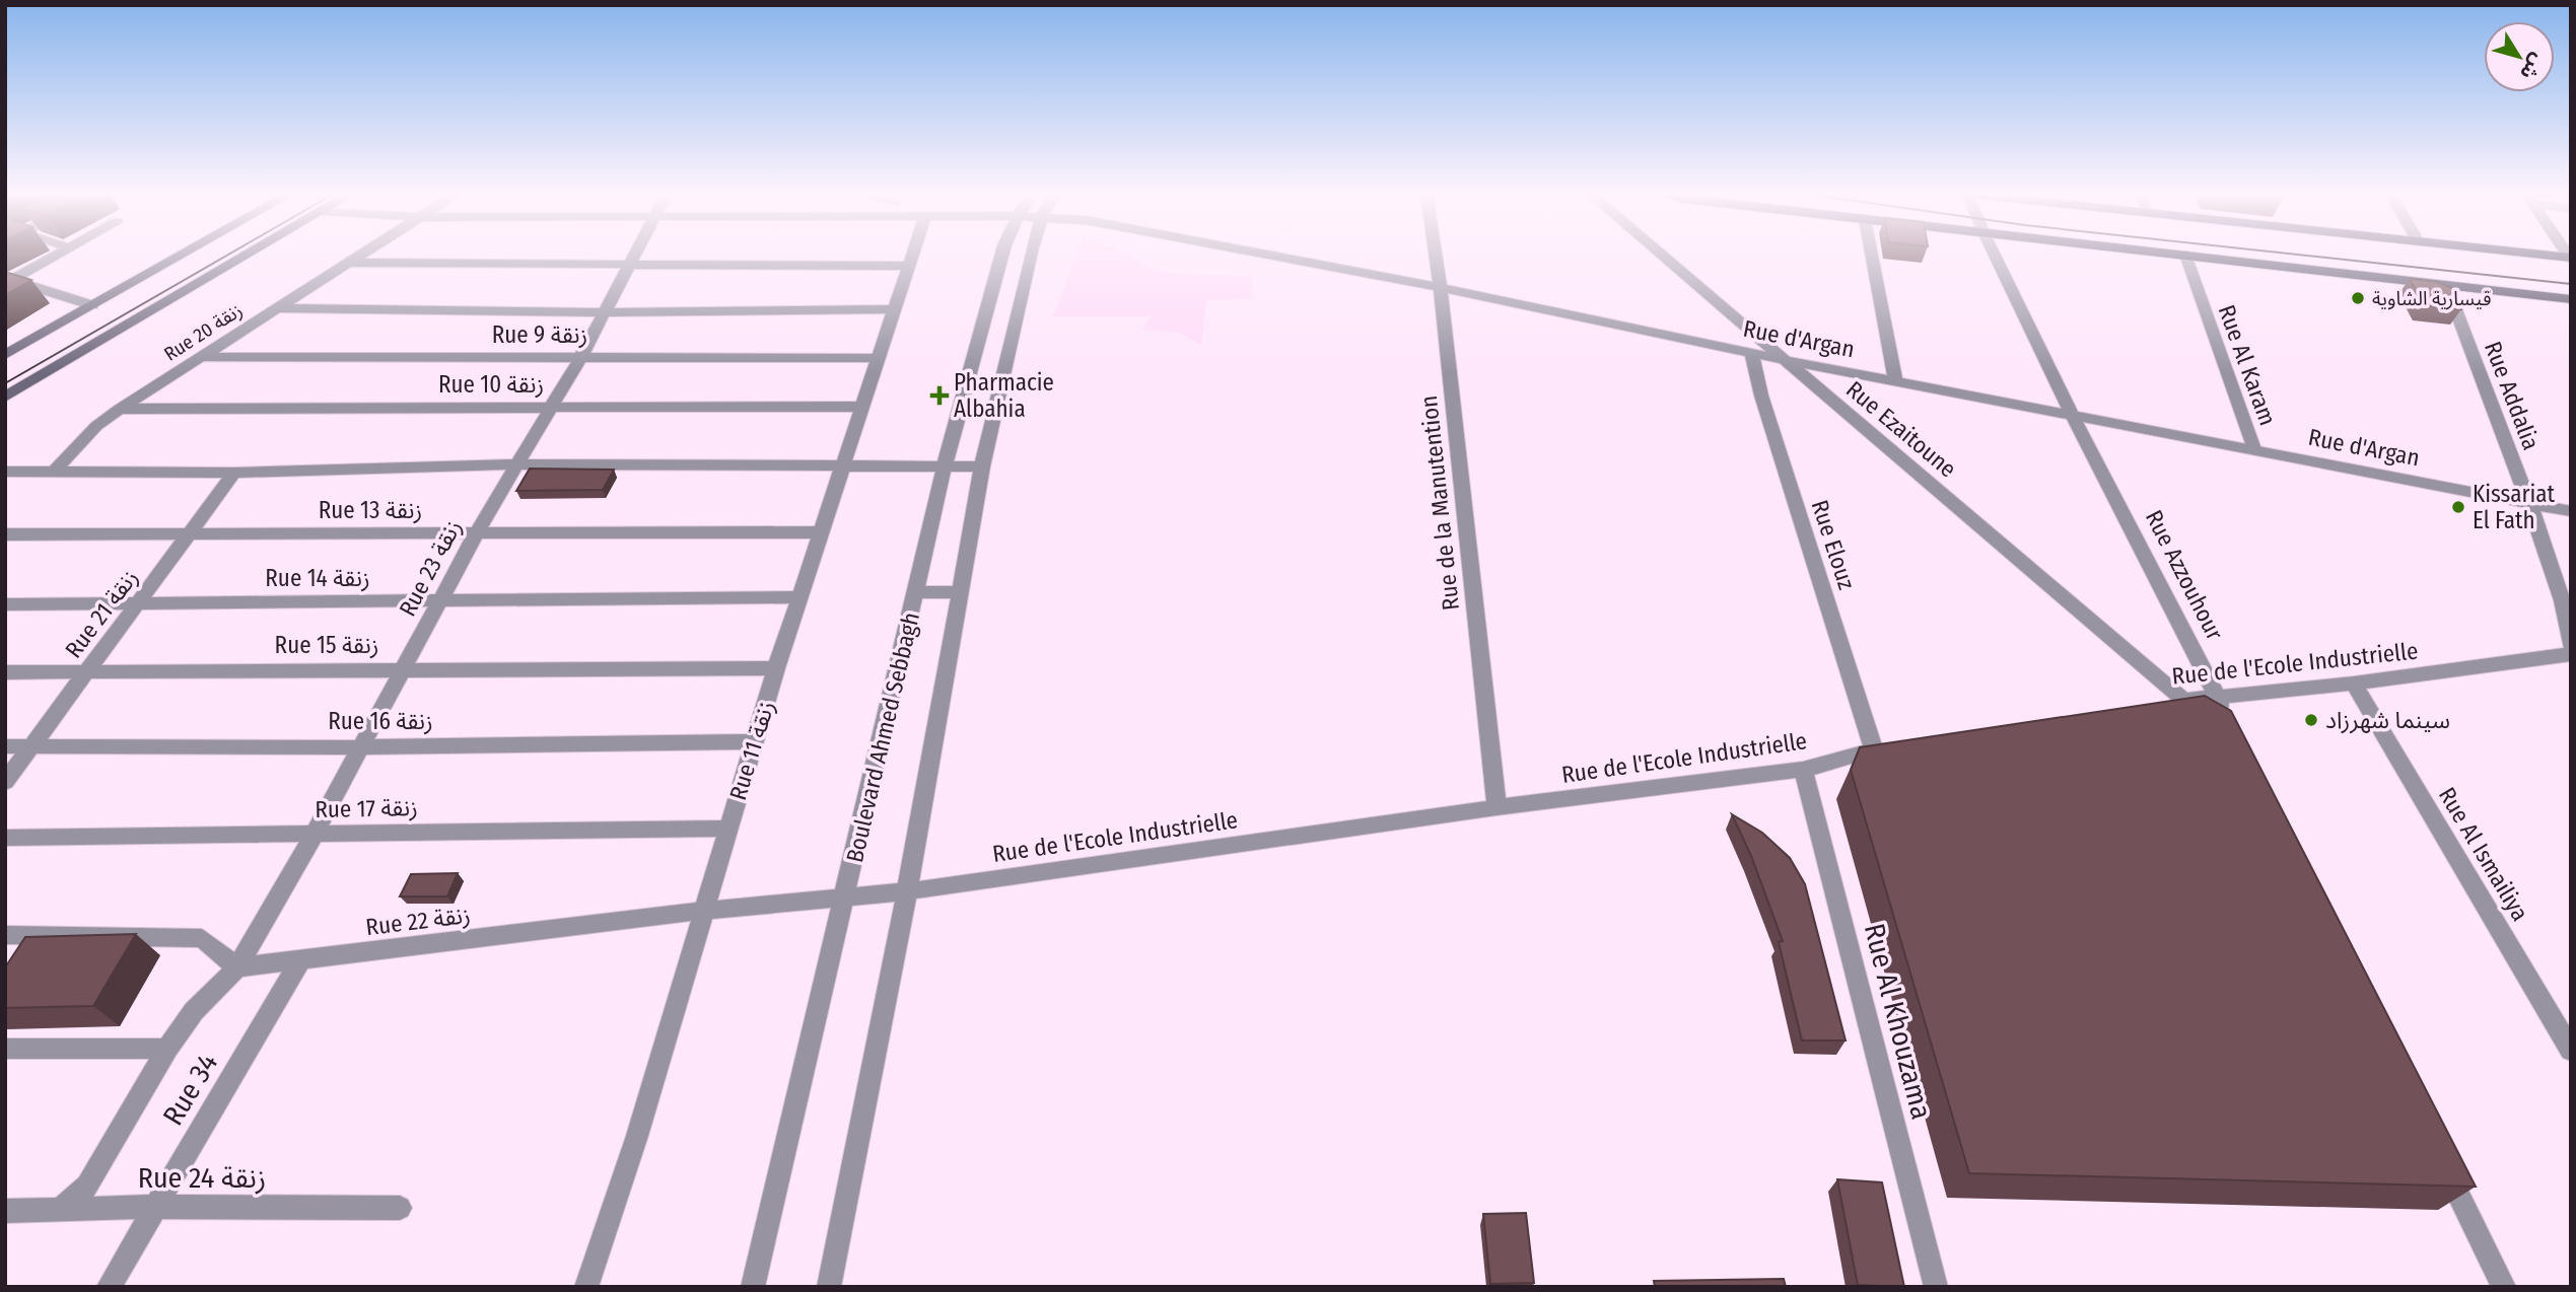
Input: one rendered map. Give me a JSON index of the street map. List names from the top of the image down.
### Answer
{
  "streets": {
    "street": [
      "Rue 20 زنقة",
      "Rue 9 زنقة",
      "Rue d'Argan",
      "Rue Al Karam",
      "Rue 10 زنقة",
      "Rue Addalia",
      "Rue Ezaitoune",
      "Rue de la Manutention",
      "Rue 13 زنقة",
      "Rue Elouz",
      "Rue 23 زنقة",
      "Rue Azzouhour",
      "Rue 14 زنقة",
      "Rue 21 زنقة",
      "Rue 15 زنقة",
      "Rue de l'Ecole Industrielle",
      "Rue 16 زنقة",
      "Boulevard Ahmed Sebbagh",
      "Rue 11 زنقة",
      "Rue 17 زنقة",
      "Rue Al Ismailiya",
      "Rue 22 زنقة",
      "Rue Al Khouzama",
      "Rue 34",
      "Rue 24 زنقة"
    ]
  },
  "crossings": [
    ["Rue 20 زنقة", "Rue 9 زنقة"],
    ["Rue 20 زنقة", "Rue 10 زنقة"],
    ["Rue 9 زنقة", "Rue 23 زنقة"],
    ["Rue 9 زنقة", "Rue 11 زنقة"],
    ["Rue d'Argan", "Rue Al Karam"],
    ["Rue d'Argan", "Rue Addalia"],
    ["Rue d'Argan", "Rue Ezaitoune"],
    ["Rue d'Argan", "Rue de la Manutention"],
    ["Rue d'Argan", "Rue Elouz"],
    ["Rue d'Argan", "Rue Azzouhour"],
    ["Rue 10 زنقة", "Rue 23 زنقة"],
    ["Rue 10 زنقة", "Rue 11 زنقة"],
    ["Rue Ezaitoune", "Rue de l'Ecole Industrielle"],
    ["Rue de la Manutention", "Rue de l'Ecole Industrielle"],
    ["Rue 13 زنقة", "Rue 23 زنقة"],
    ["Rue 13 زنقة", "Rue 21 زنقة"],
    ["Rue 13 زنقة", "Rue 11 زنقة"],
    ["Rue Elouz", "Rue de l'Ecole Industrielle"],
    ["Rue 23 زنقة", "Rue 14 زنقة"],
    ["Rue 23 زنقة", "Rue 15 زنقة"],
    ["Rue 23 زنقة", "Rue 16 زنقة"],
    ["Rue 23 زنقة", "Rue 17 زنقة"],
    ["Rue 23 زنقة", "Rue 22 زنقة"],
    ["Rue 23 زنقة", "Rue 34"],
    ["Rue Azzouhour", "Rue de l'Ecole Industrielle"],
    ["Rue 14 زنقة", "Rue 21 زنقة"],
    ["Rue 14 زنقة", "Rue 11 زنقة"],
    ["Rue 21 زنقة", "Rue 15 زنقة"],
    ["Rue 21 زنقة", "Rue 16 زنقة"],
    ["Rue 15 زنقة", "Rue 11 زنقة"],
    ["Rue de l'Ecole Industrielle", "Boulevard Ahmed Sebbagh"],
    ["Rue de l'Ecole Industrielle", "Rue Al Ismailiya"],
    ["Rue de l'Ecole Industrielle", "Rue 22 زنقة"],
    ["Rue de l'Ecole Industrielle", "Rue Al Khouzama"],
    ["Rue 16 زنقة", "Rue 11 زنقة"],
    ["Boulevard Ahmed Sebbagh", "Rue 22 زنقة"],
    ["Rue 11 زنقة", "Rue 17 زنقة"],
    ["Rue 11 زنقة", "Rue 22 زنقة"],
    ["Rue 22 زنقة", "Rue 34"],
    ["Rue 34", "Rue 24 زنقة"]
  ],
  "places": {
    "other": ["قيسارية الشاوية", "Kissariat El Fath", "سينما شهرزاد"],
    "health": ["Pharmacie Albahia"]
  },
  "north": "bottom right"
}
